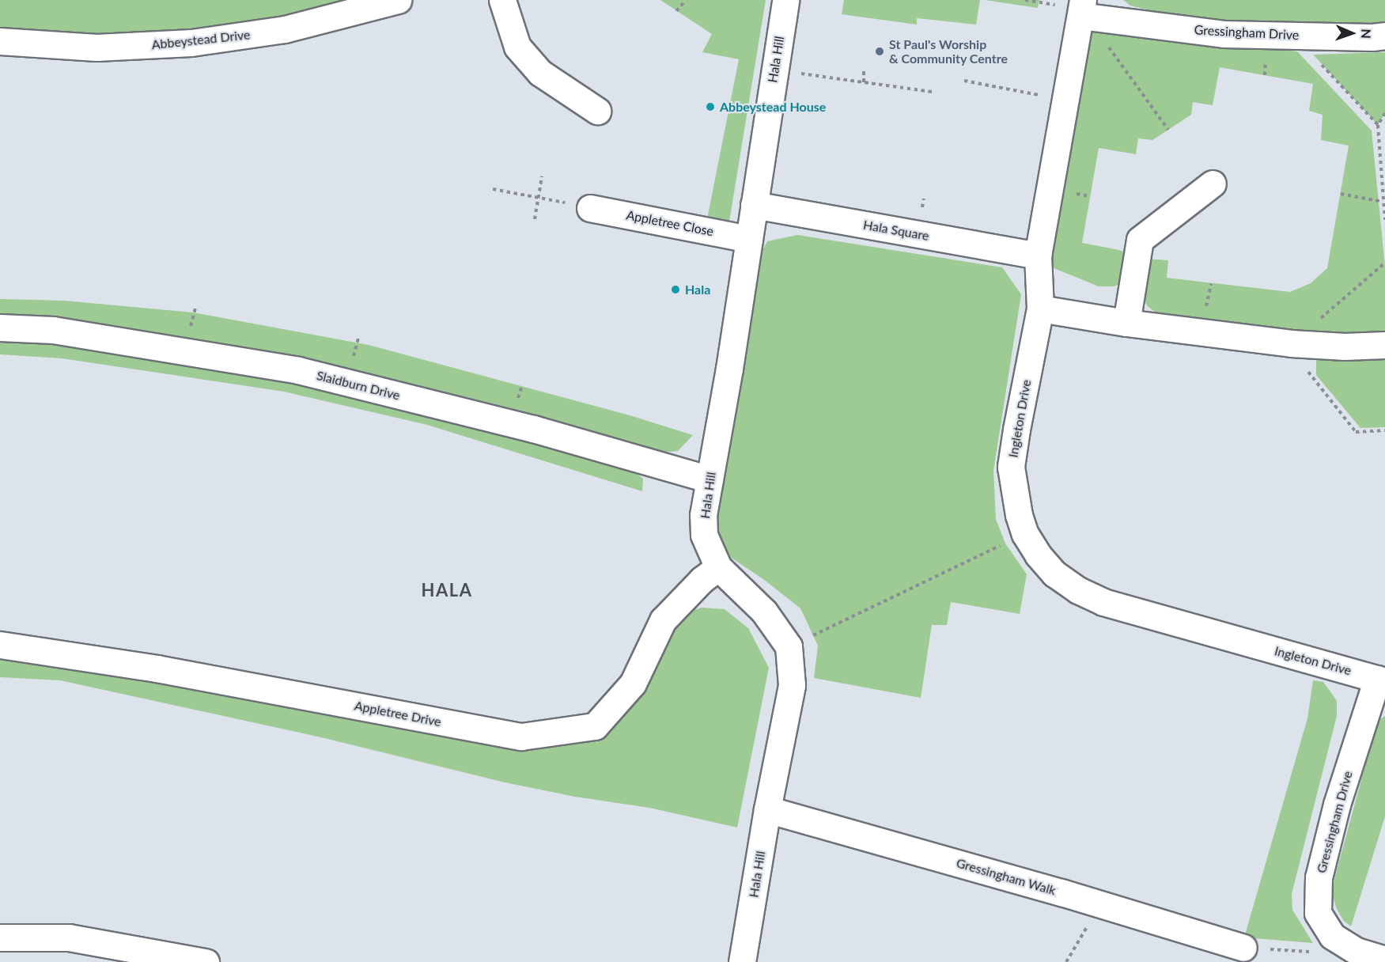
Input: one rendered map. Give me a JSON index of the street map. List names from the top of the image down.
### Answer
{
  "streets": {
    "street": [
      "Gressingham Drive",
      "Abbeystead Drive",
      "Hala Hill",
      "Appletree Close",
      "Hala Square",
      "Slaidburn Drive",
      "Ingleton Drive",
      "Appletree Drive",
      "Gressingham Walk"
    ]
  },
  "crossings": [
    ["Gressingham Drive", "Ingleton Drive"],
    ["Hala Hill", "Appletree Close"],
    ["Hala Hill", "Hala Square"],
    ["Hala Hill", "Slaidburn Drive"],
    ["Hala Hill", "Appletree Drive"],
    ["Hala Hill", "Gressingham Walk"]
  ],
  "districts": ["HALA"],
  "places": ["St Paul's Worship & Community Centre", "Abbeystead House", "Hala"],
  "north": "right"
}
